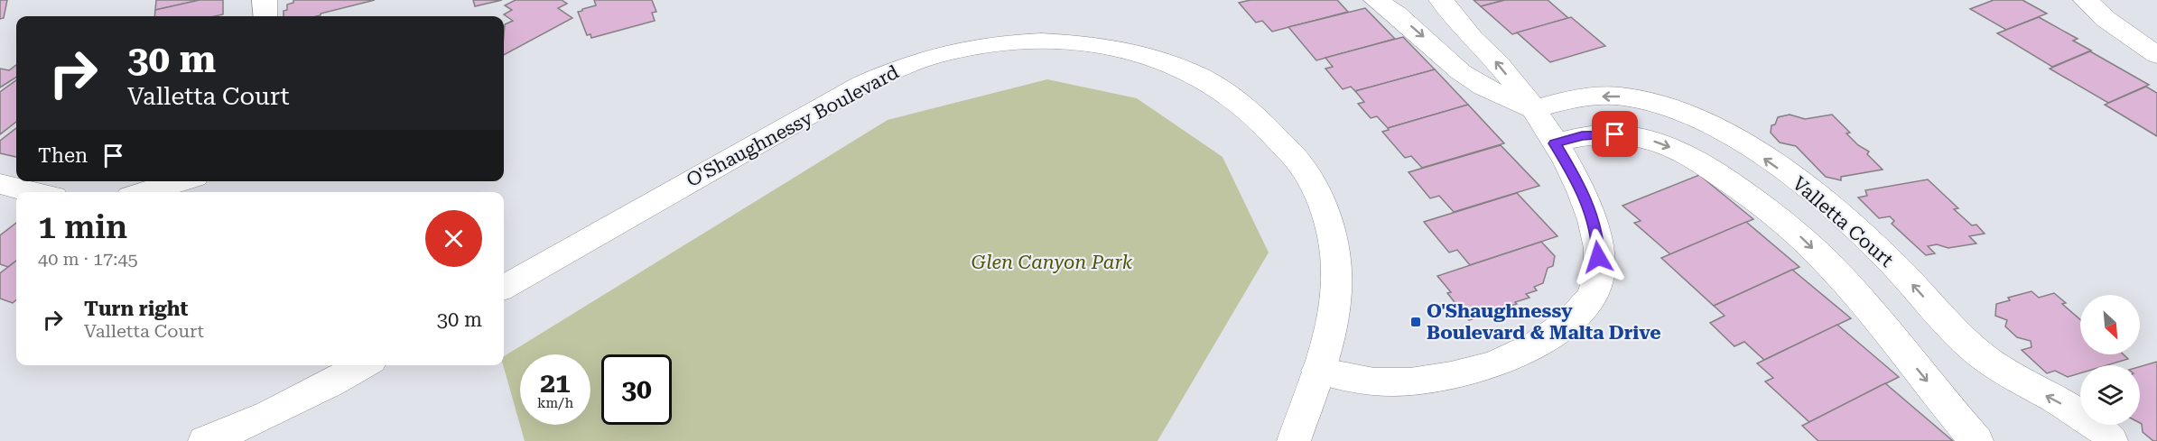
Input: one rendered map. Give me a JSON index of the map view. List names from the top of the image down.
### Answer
{
  "streets": {
    "street": ["O'Shaughnessy Boulevard", "Valletta Court"]
  },
  "parks": ["Glen Canyon Park"],
  "places": {
    "transit": ["O'Shaughnessy Boulevard & Malta Drive"]
  },
  "north": "bottom right",
  "page": {
    "turn": ["30 m", "Valletta Court"],
    "then": "Then",
    "heading": ["1 min", "40 m · 17:45"],
    "list": [
      {
        "name": "Turn right",
        "note": "Valletta Court",
        "value": "30 m"
      }
    ],
    "speed": "21 km/h",
    "limit": "30"
  }
}
